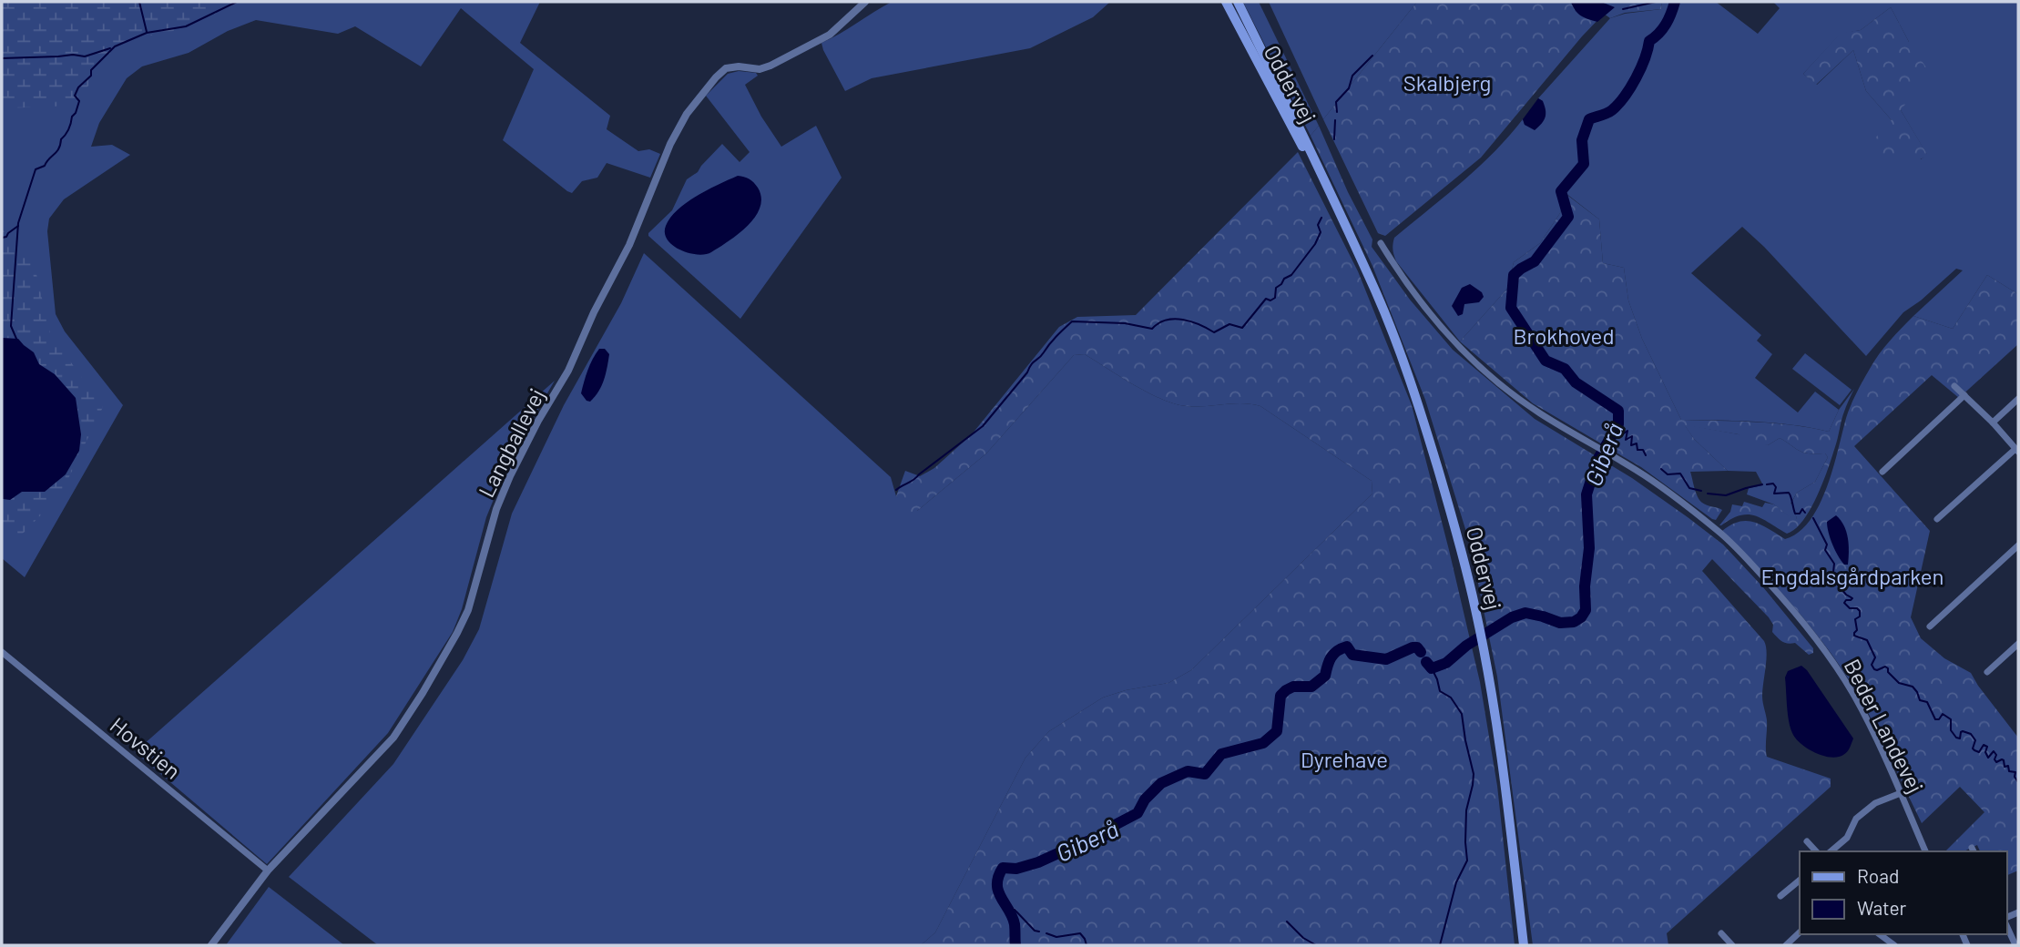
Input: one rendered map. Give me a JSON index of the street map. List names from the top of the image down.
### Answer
{
  "streets": {
    "main road": ["Oddervej"],
    "street": ["Langballevej", "Beder Landevej", "Hovstien"]
  },
  "crossings": [
    ["Langballevej", "Hovstien"]
  ],
  "water": ["Giberå"],
  "parks": [
    "Skalbjerg",
    "Brokhoved",
    "Engdalsgårdparken",
    "Dyrehave"
  ],
  "legend": ["Road", "Water"]
}
